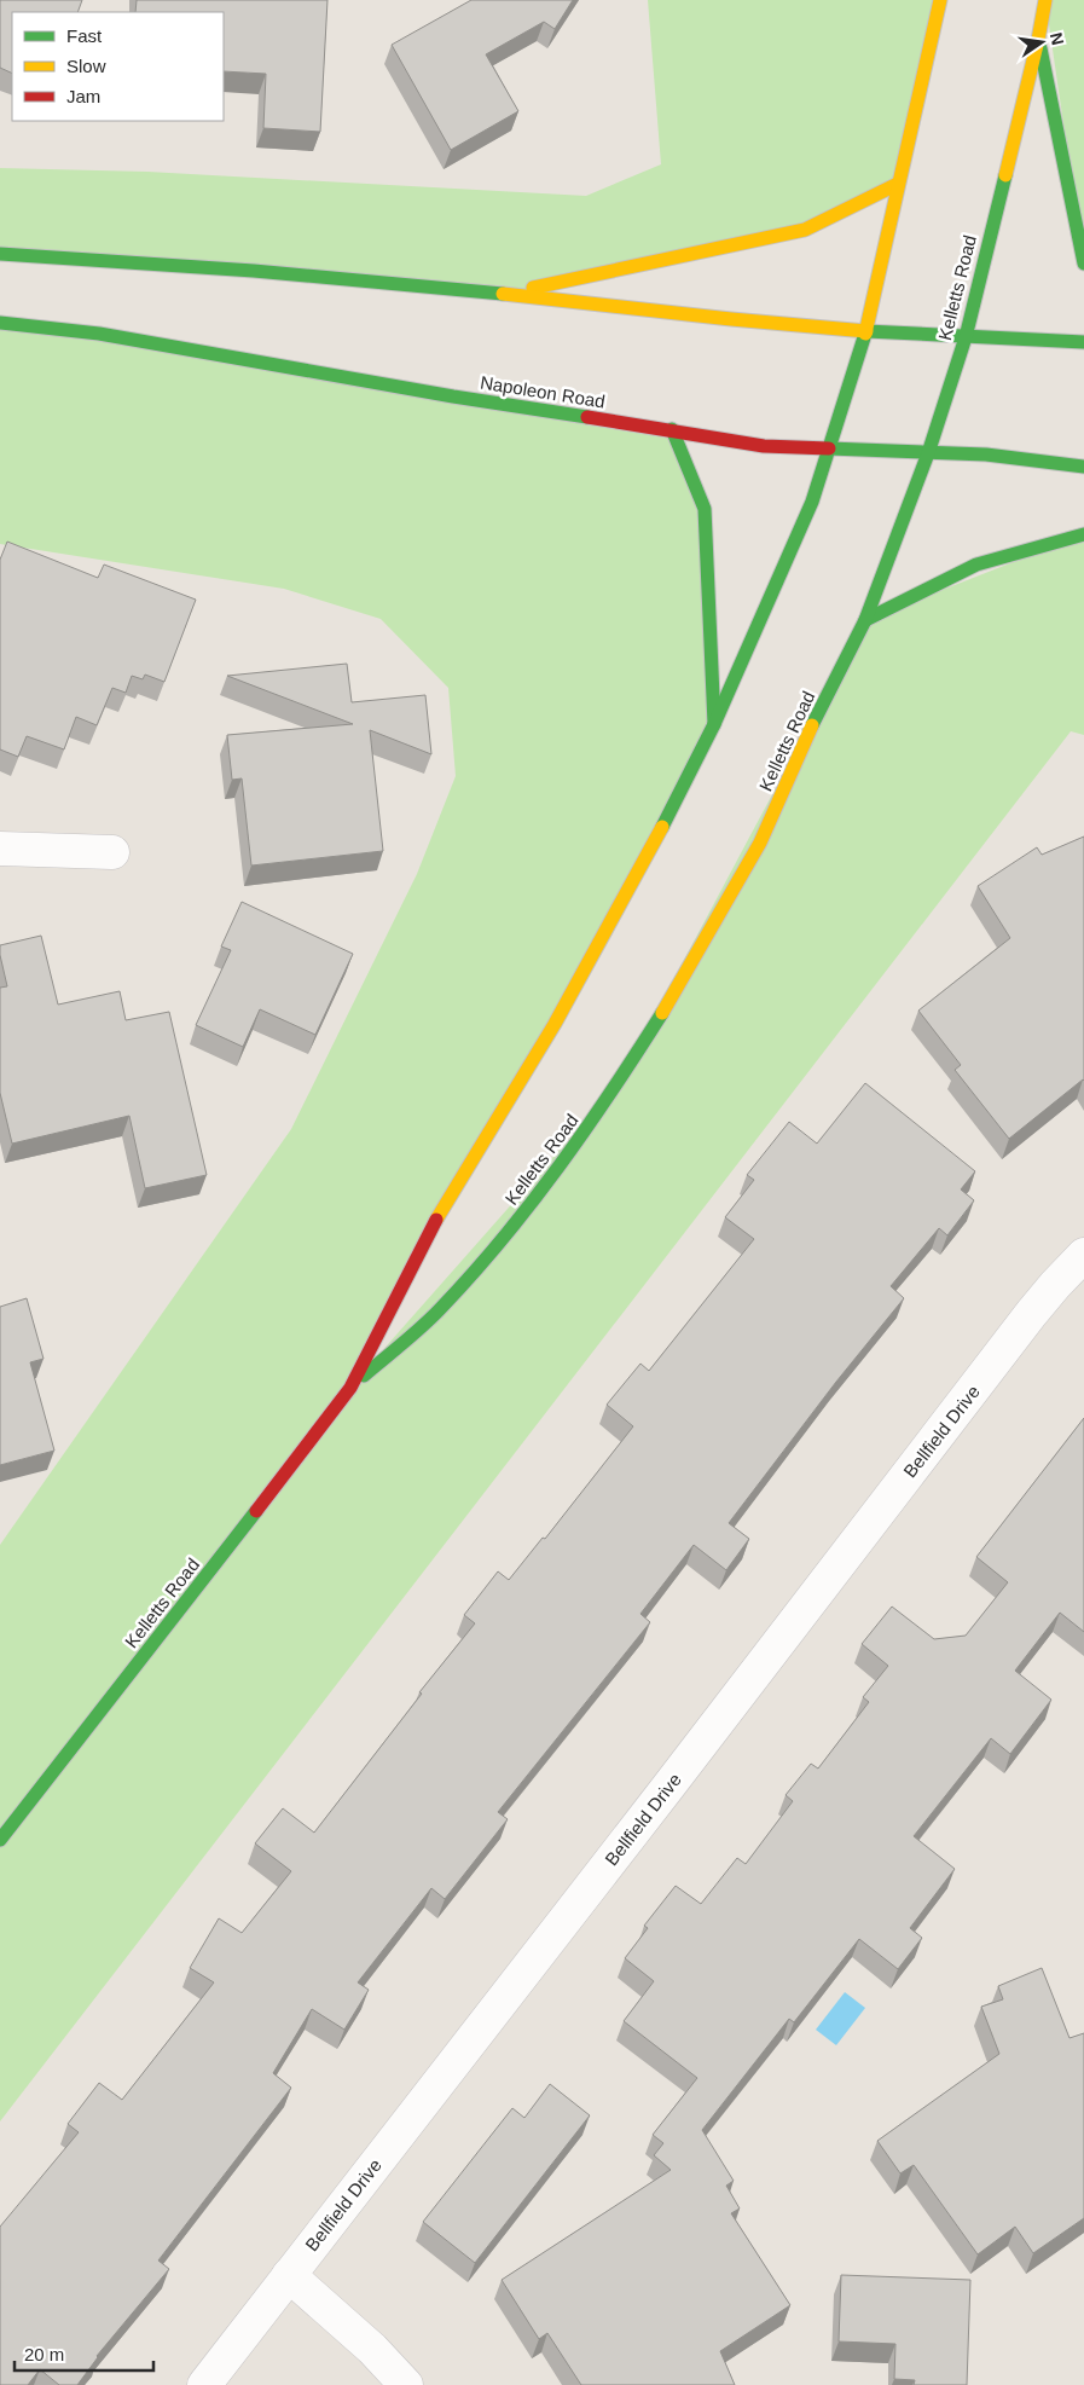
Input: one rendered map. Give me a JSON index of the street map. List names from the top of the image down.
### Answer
{
  "streets": {
    "main road": ["Kelletts Road", "Napoleon Road"],
    "street": ["Bellfield Drive"]
  },
  "crossings": [
    ["Kelletts Road", "Napoleon Road"]
  ],
  "legend": ["Fast", "Slow", "Jam"],
  "scale_bar": "20 m",
  "north": "right"
}
